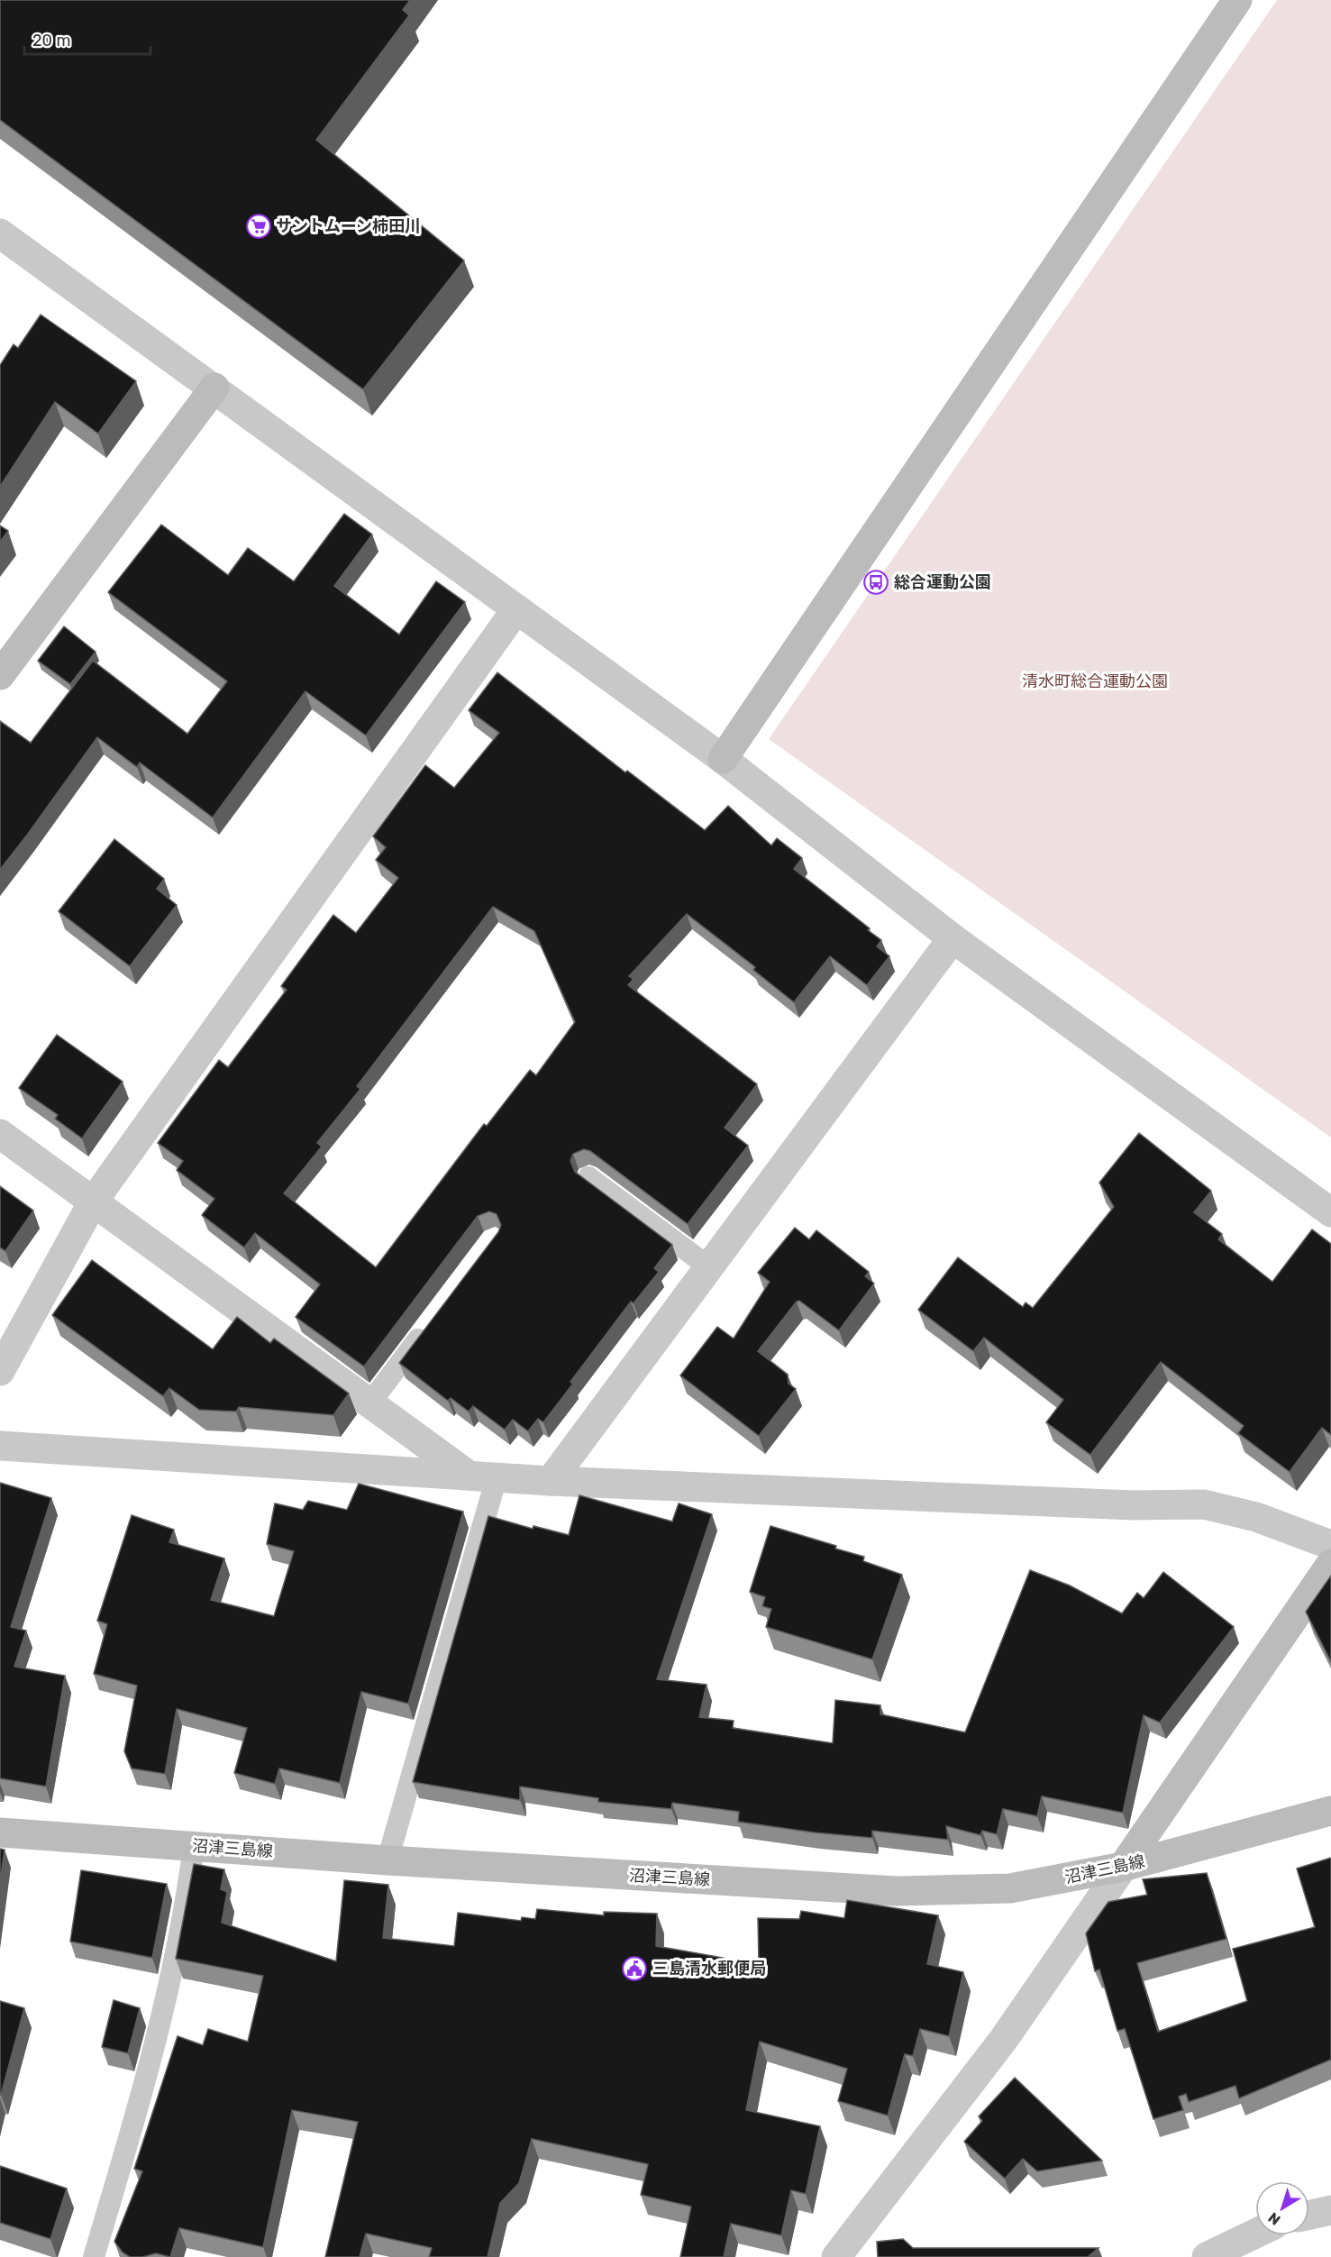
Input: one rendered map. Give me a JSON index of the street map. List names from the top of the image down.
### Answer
{
  "streets": {
    "street": ["沼津三島線"]
  },
  "parks": ["清水町総合運動公園"],
  "places": {
    "supermarket": ["サントムーン柿田川"],
    "bus stop": ["総合運動公園"],
    "public building": ["三島清水郵便局"]
  },
  "scale_bar": "20 m",
  "north": "bottom left"
}
